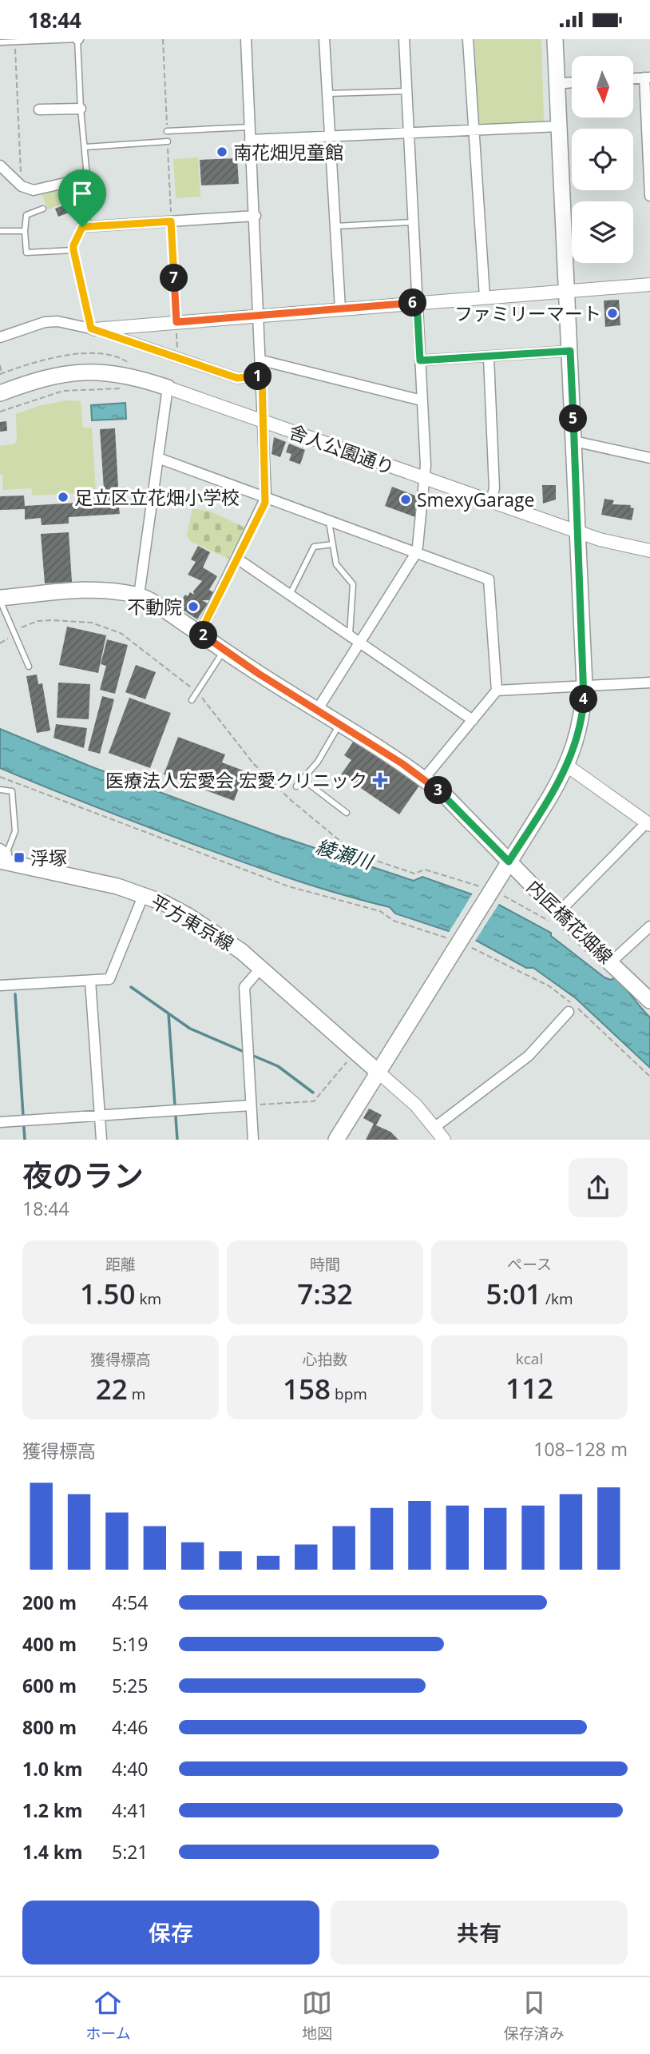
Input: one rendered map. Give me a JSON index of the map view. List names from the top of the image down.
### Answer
{
  "streets": {
    "main road": ["舎人公園通り", "内匠橋花畑線", "平方東京線"]
  },
  "water": ["綾瀬川"],
  "places": {
    "other": [
      "南花畑児童館",
      "ファミリーマート",
      "足立区立花畑小学校",
      "SmexyGarage",
      "不動院"
    ],
    "health": ["医療法人宏愛会 宏愛クリニック"],
    "transit": ["浮塚"]
  },
  "north": "bottom",
  "page": {
    "status": "18:44",
    "pins": [
      "7",
      "6",
      "1",
      "5",
      "2",
      "4",
      "3"
    ],
    "heading": ["夜のラン", "18:44"],
    "stats": [
      ["距離", "1.50 km"],
      ["時間", "7:32"],
      ["ペース", "5:01 /km"],
      ["獲得標高", "22 m"],
      ["心拍数", "158 bpm"],
      ["kcal", "112"]
    ],
    "chart": ["獲得標高", "108–128 m"],
    "list": [
      {
        "name": "200 m",
        "note": "4:54"
      },
      {
        "name": "400 m",
        "note": "5:19"
      },
      {
        "name": "600 m",
        "note": "5:25"
      },
      {
        "name": "800 m",
        "note": "4:46"
      },
      {
        "name": "1.0 km",
        "note": "4:40"
      },
      {
        "name": "1.2 km",
        "note": "4:41"
      },
      {
        "name": "1.4 km",
        "note": "5:21"
      }
    ],
    "buttons": ["保存", "共有"],
    "tabs": ["ホーム", "地図", "保存済み"]
  }
}
